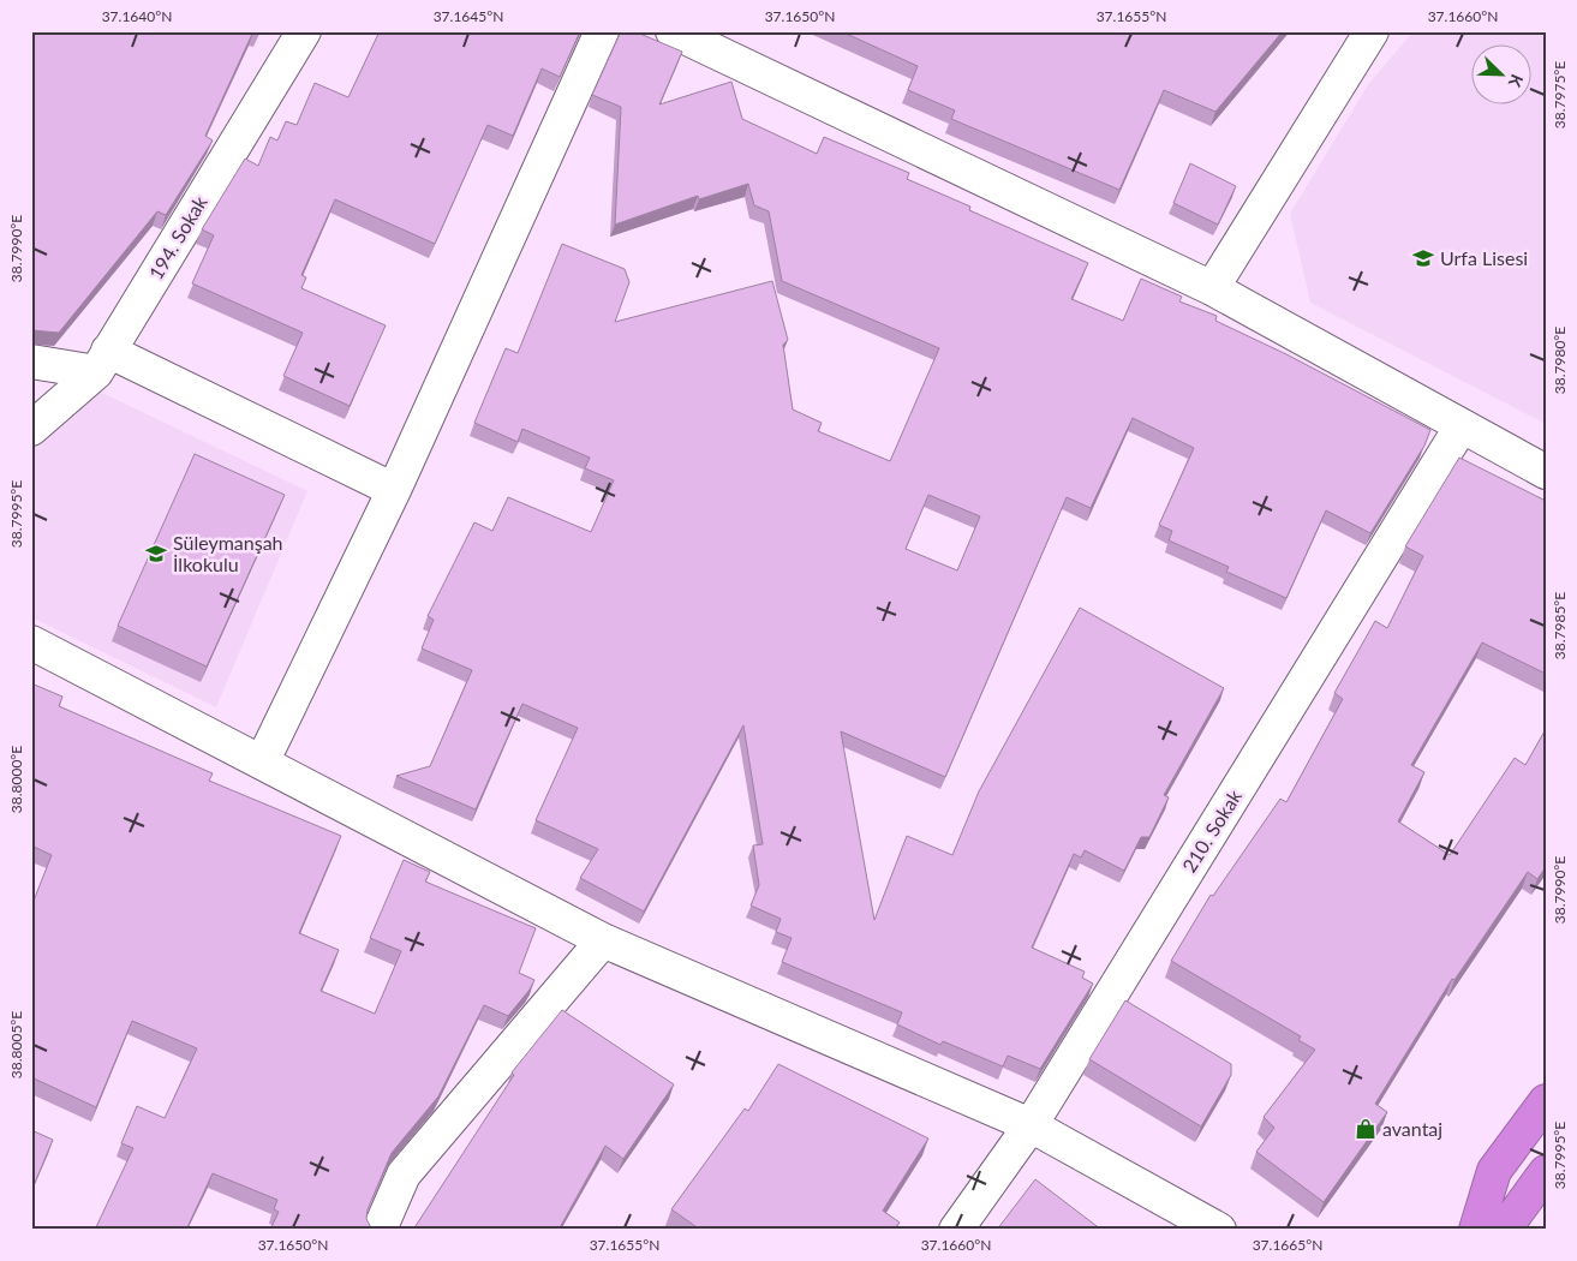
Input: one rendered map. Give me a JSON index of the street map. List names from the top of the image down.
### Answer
{
  "streets": {
    "street": ["194. Sokak", "210. Sokak"]
  },
  "places": {
    "school or university": ["Urfa Lisesi", "Süleymanşah İlkokulu"],
    "shop": ["avantaj"]
  },
  "north": "bottom right",
  "coordinates": [
    "37.1640°N",
    "37.1645°N",
    "37.1650°N",
    "37.1655°N",
    "37.1660°N",
    "38.7975°E",
    "38.7990°E",
    "38.7980°E",
    "38.7995°E",
    "38.7985°E",
    "38.8000°E",
    "38.8005°E",
    "37.1665°N"
  ]
}
